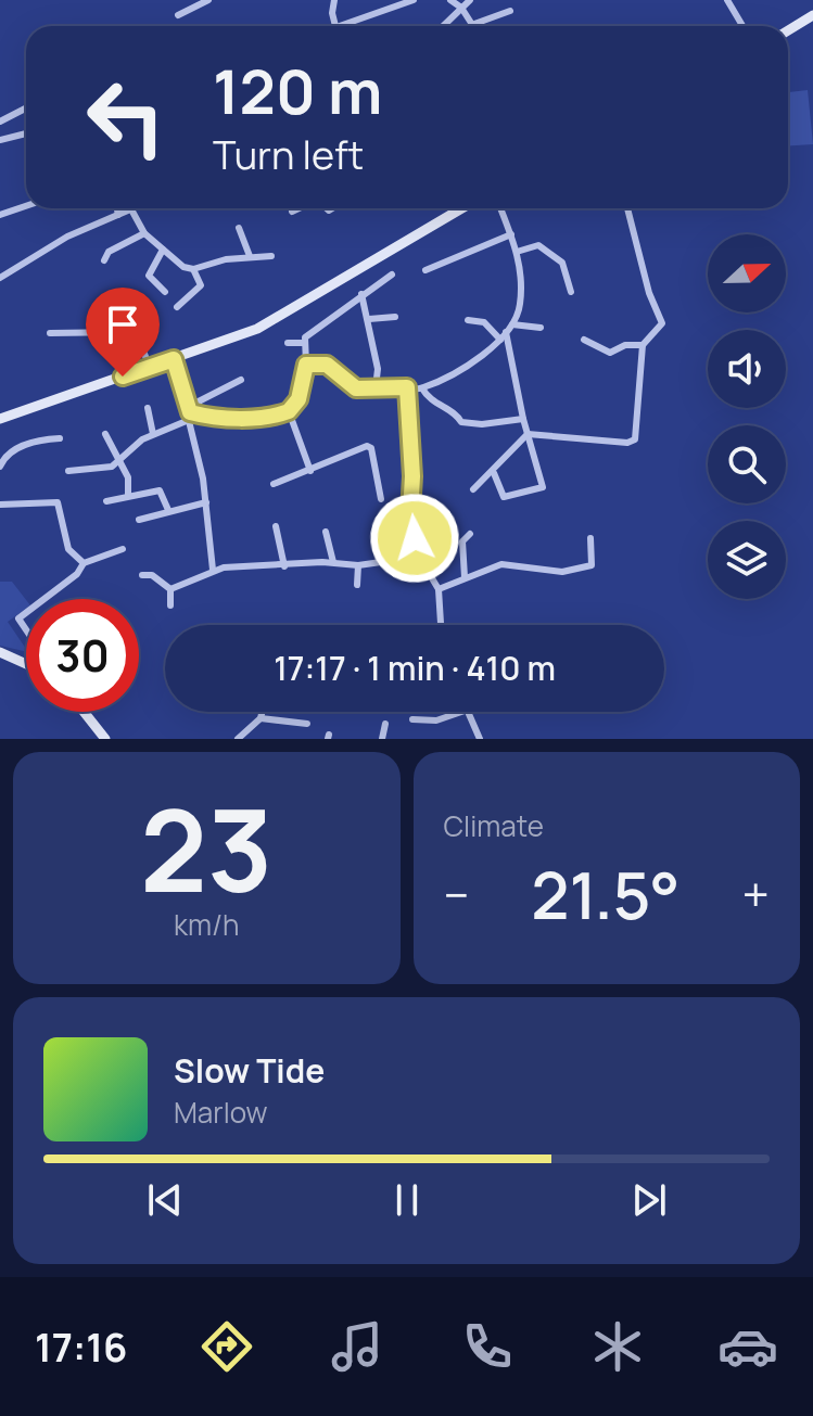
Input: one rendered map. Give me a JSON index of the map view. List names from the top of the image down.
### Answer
{
  "north": "right",
  "page": {
    "turn": ["120 m", "Turn left"],
    "limit": "30",
    "trip": "17:17 · 1 min · 410 m",
    "tile": [
      ["23", "km/h"],
      "Climate"
    ],
    "heat": ["−", "21.5°", "+"],
    "song": ["Slow Tide", "Marlow"],
    "tabs": "17:16"
  }
}
